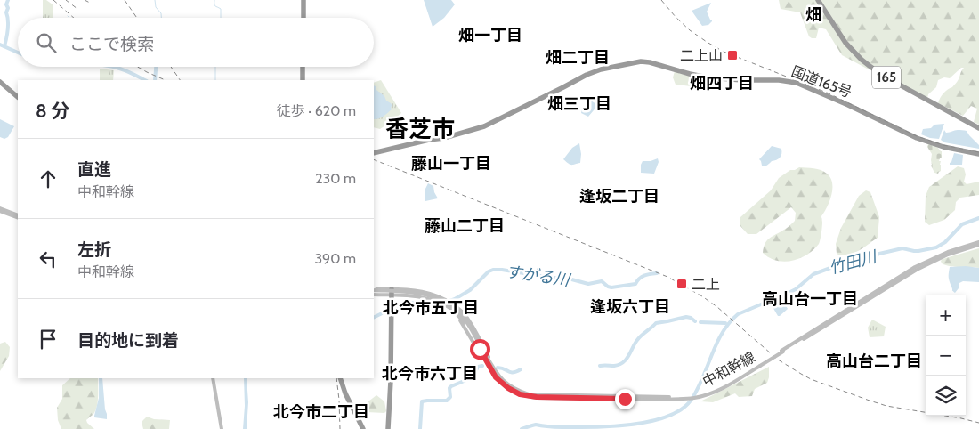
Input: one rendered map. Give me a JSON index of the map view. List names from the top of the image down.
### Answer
{
  "streets": {
    "highway": ["165", "国道165号"],
    "main road": ["中和幹線"]
  },
  "districts": [
    "畑",
    "畑一丁目",
    "畑二丁目",
    "畑四丁目",
    "畑三丁目",
    "香芝市",
    "藤山一丁目",
    "逢坂二丁目",
    "藤山二丁目",
    "高山台一丁目",
    "逢坂六丁目",
    "北今市五丁目",
    "高山台二丁目",
    "北今市六丁目",
    "北今市二丁目"
  ],
  "water": ["竹田川", "すがる川"],
  "places": {
    "transit": ["二上山", "二上"]
  },
  "page": {
    "search": "ここで検索",
    "heading": ["8 分", "徒歩 · 620 m"],
    "list": [
      ["直進", "中和幹線", "230 m"],
      ["左折", "中和幹線", "390 m"],
      "目的地に到着"
    ],
    "map_buttons": ["+", "−"]
  }
}
